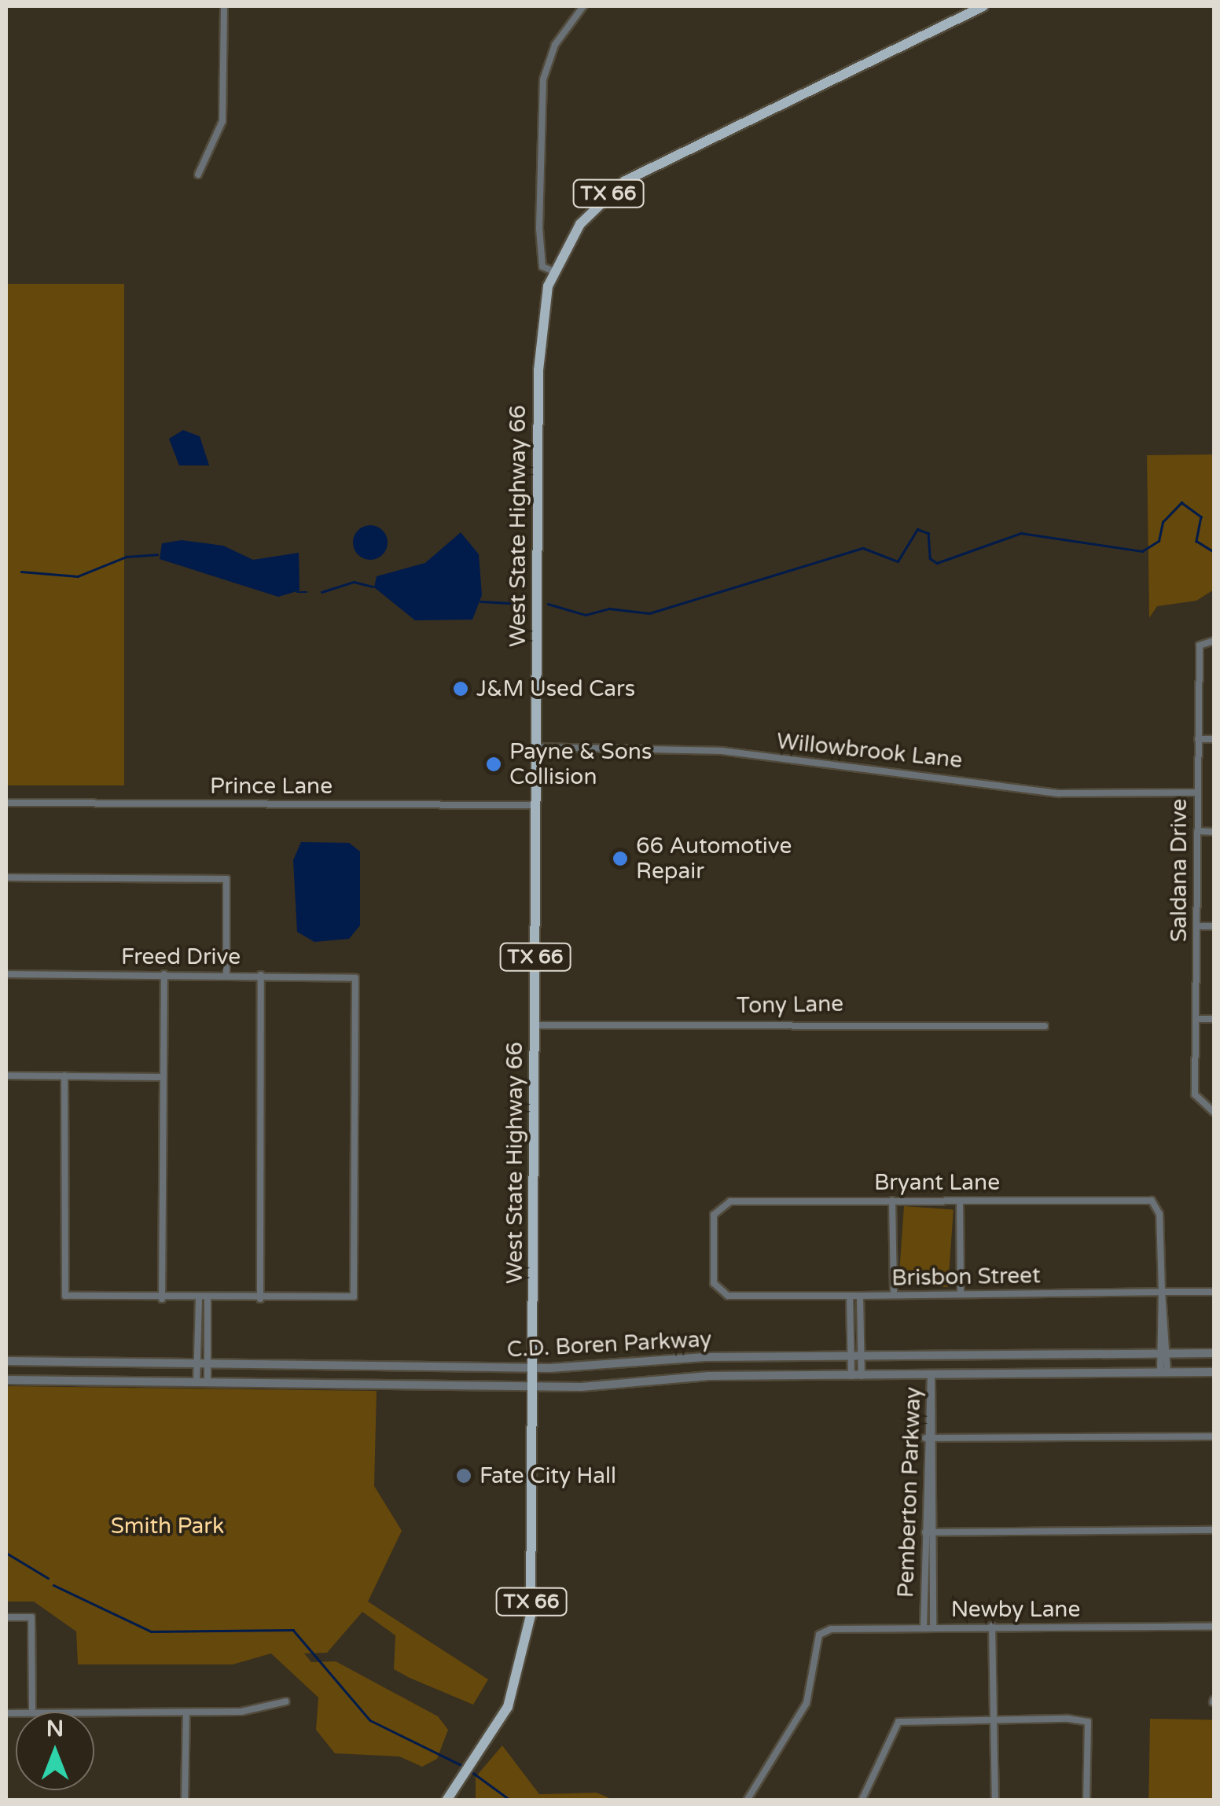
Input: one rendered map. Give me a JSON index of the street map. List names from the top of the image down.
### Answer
{
  "streets": {
    "main road": ["TX 66", "West State Highway 66"],
    "street": [
      "Willowbrook Lane",
      "Prince Lane",
      "Saldana Drive",
      "Freed Drive",
      "Tony Lane",
      "Bryant Lane",
      "Brisbon Street",
      "C.D. Boren Parkway",
      "Pemberton Parkway",
      "Newby Lane"
    ]
  },
  "crossings": [
    ["TX 66", "West State Highway 66"],
    ["TX 66", "C.D. Boren Parkway"],
    ["West State Highway 66", "Willowbrook Lane"],
    ["West State Highway 66", "Prince Lane"],
    ["West State Highway 66", "Tony Lane"],
    ["West State Highway 66", "C.D. Boren Parkway"],
    ["Willowbrook Lane", "Saldana Drive"],
    ["Bryant Lane", "Brisbon Street"],
    ["C.D. Boren Parkway", "Pemberton Parkway"],
    ["Pemberton Parkway", "Newby Lane"]
  ],
  "parks": ["Smith Park"],
  "places": [
    "J&M Used Cars",
    "Payne & Sons Collision",
    "66 Automotive Repair",
    "Fate City Hall"
  ],
  "north": "top"
}
